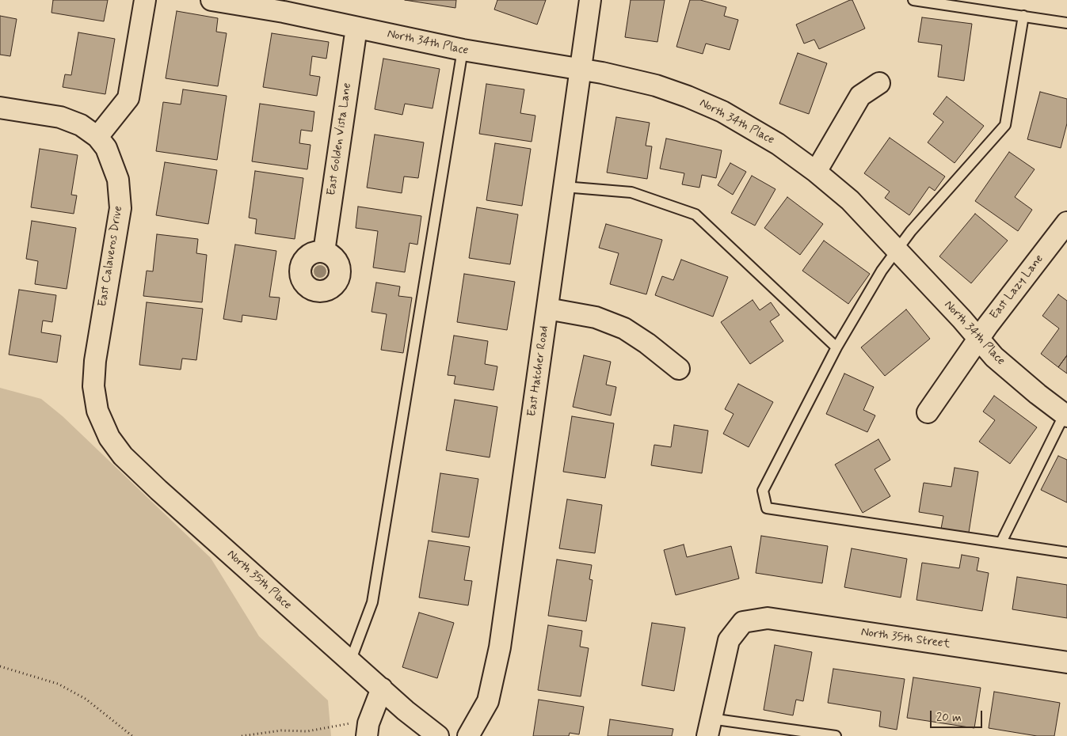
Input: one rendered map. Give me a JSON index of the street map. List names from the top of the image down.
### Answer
{
  "streets": {
    "street": [
      "North 34th Place",
      "East Golden Vista Lane",
      "East Calaveros Drive",
      "East Lazy Lane",
      "East Hatcher Road",
      "North 35th Place",
      "North 35th Street"
    ]
  },
  "crossings": [
    ["North 34th Place", "East Golden Vista Lane"],
    ["North 34th Place", "East Lazy Lane"],
    ["North 34th Place", "East Hatcher Road"],
    ["East Calaveros Drive", "North 35th Place"]
  ],
  "scale_bar": "20 m"
}
